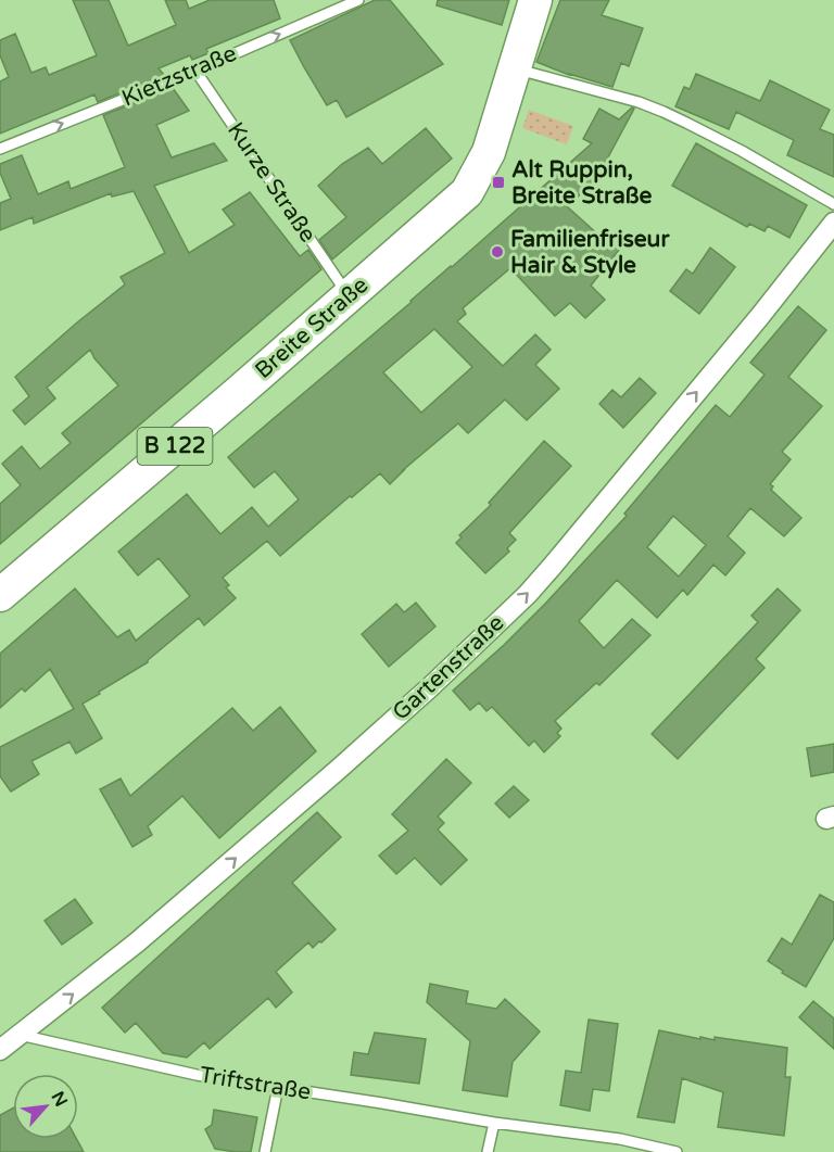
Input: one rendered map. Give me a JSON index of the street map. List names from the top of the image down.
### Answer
{
  "streets": {
    "main road": ["Breite Straße", "B 122"],
    "street": ["Gartenstraße"],
    "lane": ["Kietzstraße", "Kurze Straße", "Triftstraße"]
  },
  "crossings": [
    ["Kietzstraße", "Kurze Straße"],
    ["Kurze Straße", "Breite Straße"],
    ["Gartenstraße", "Triftstraße"]
  ],
  "one_way": ["Kietzstraße", "Gartenstraße"],
  "places": {
    "transit": ["Alt Ruppin, Breite Straße"],
    "other": ["Familienfriseur Hair & Style"]
  },
  "north": "top right"
}
